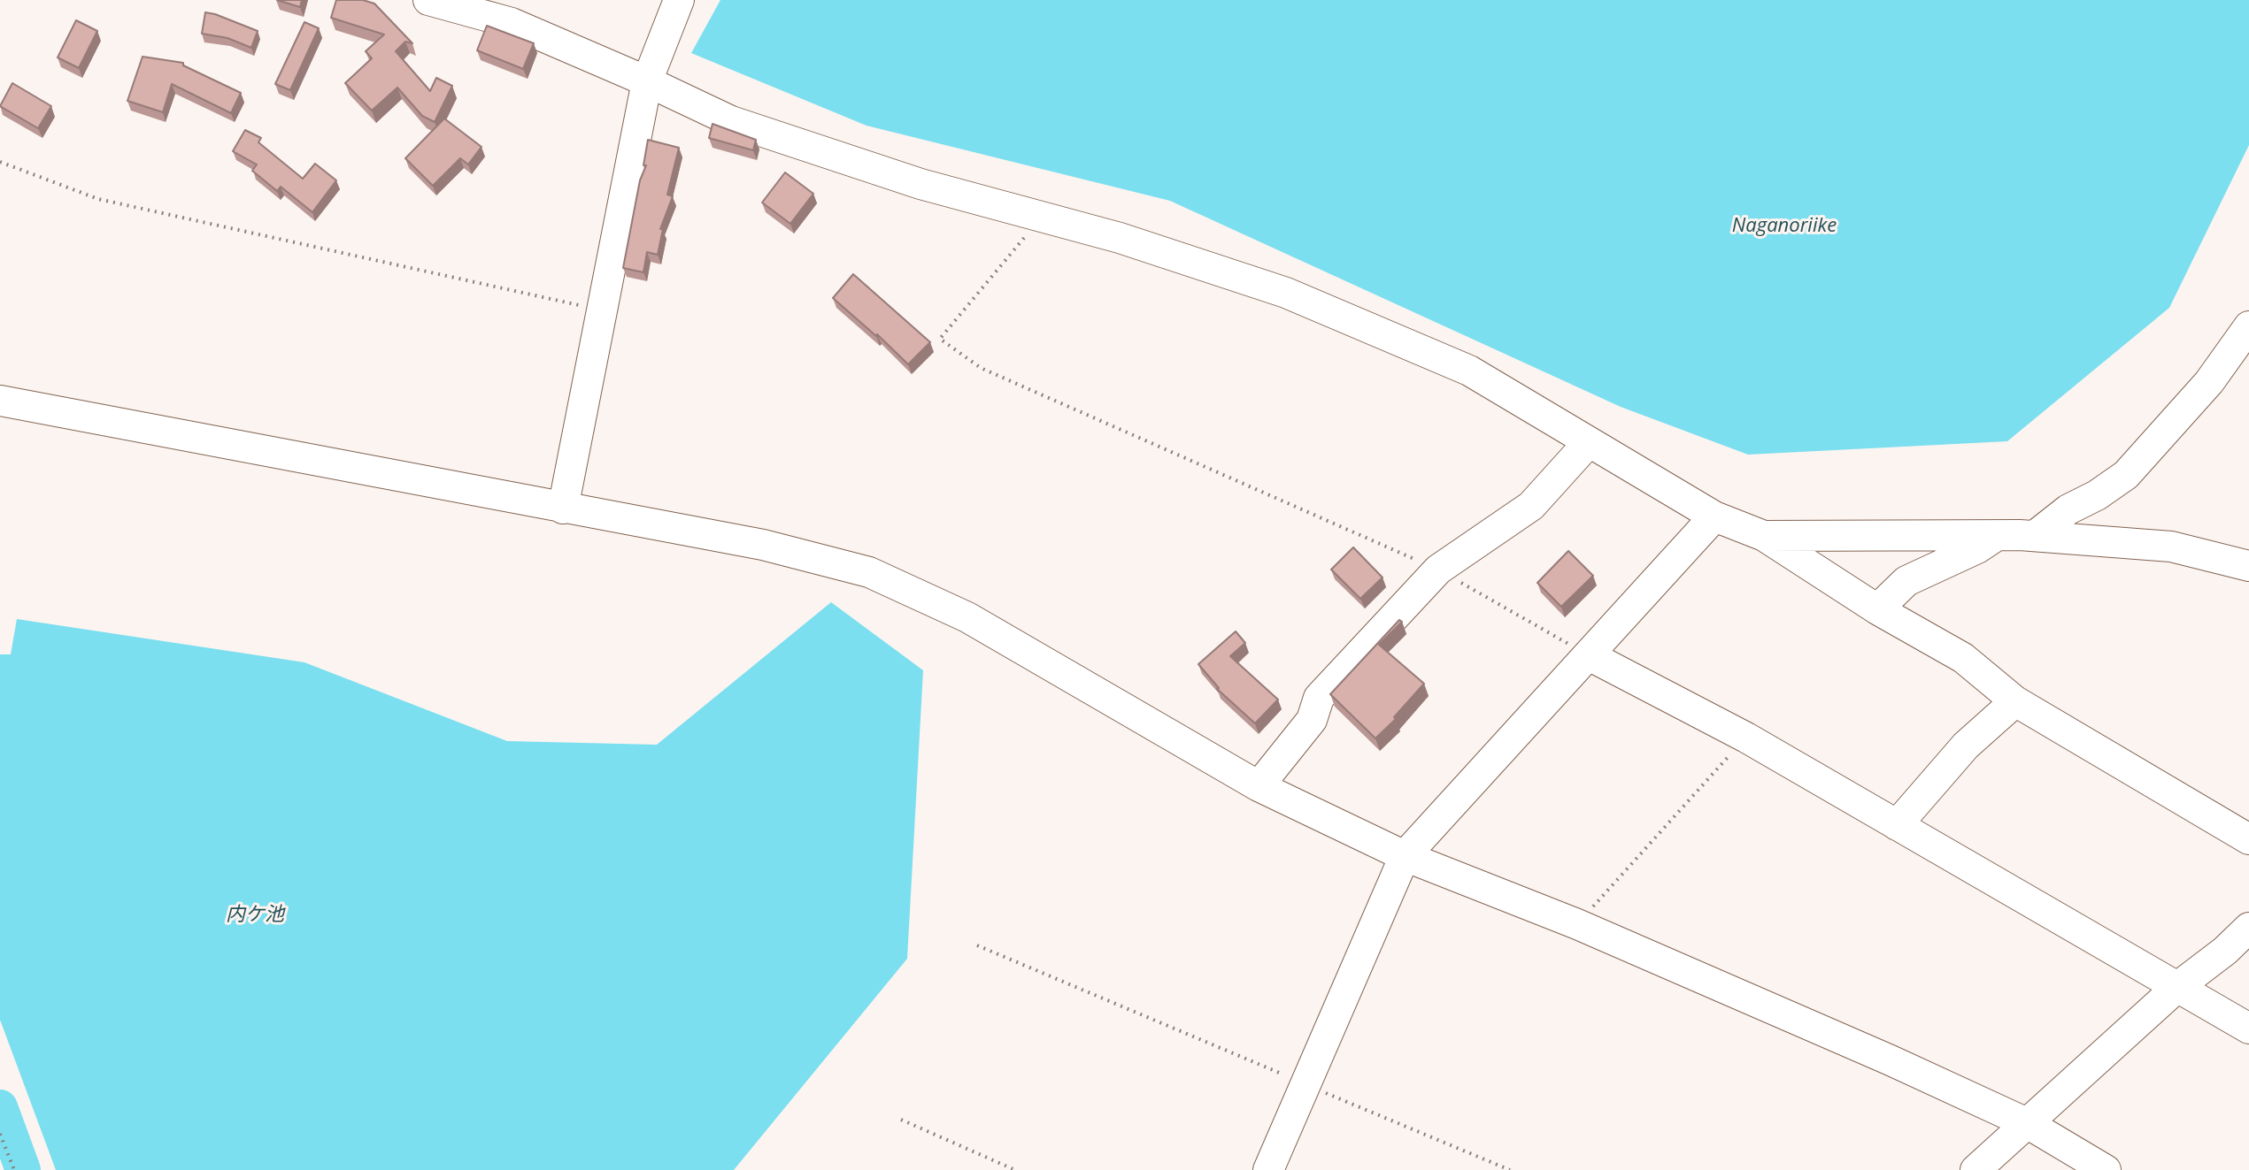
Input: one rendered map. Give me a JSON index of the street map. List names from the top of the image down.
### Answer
{
  "water": ["Naganoriike", "内ケ池"]
}
